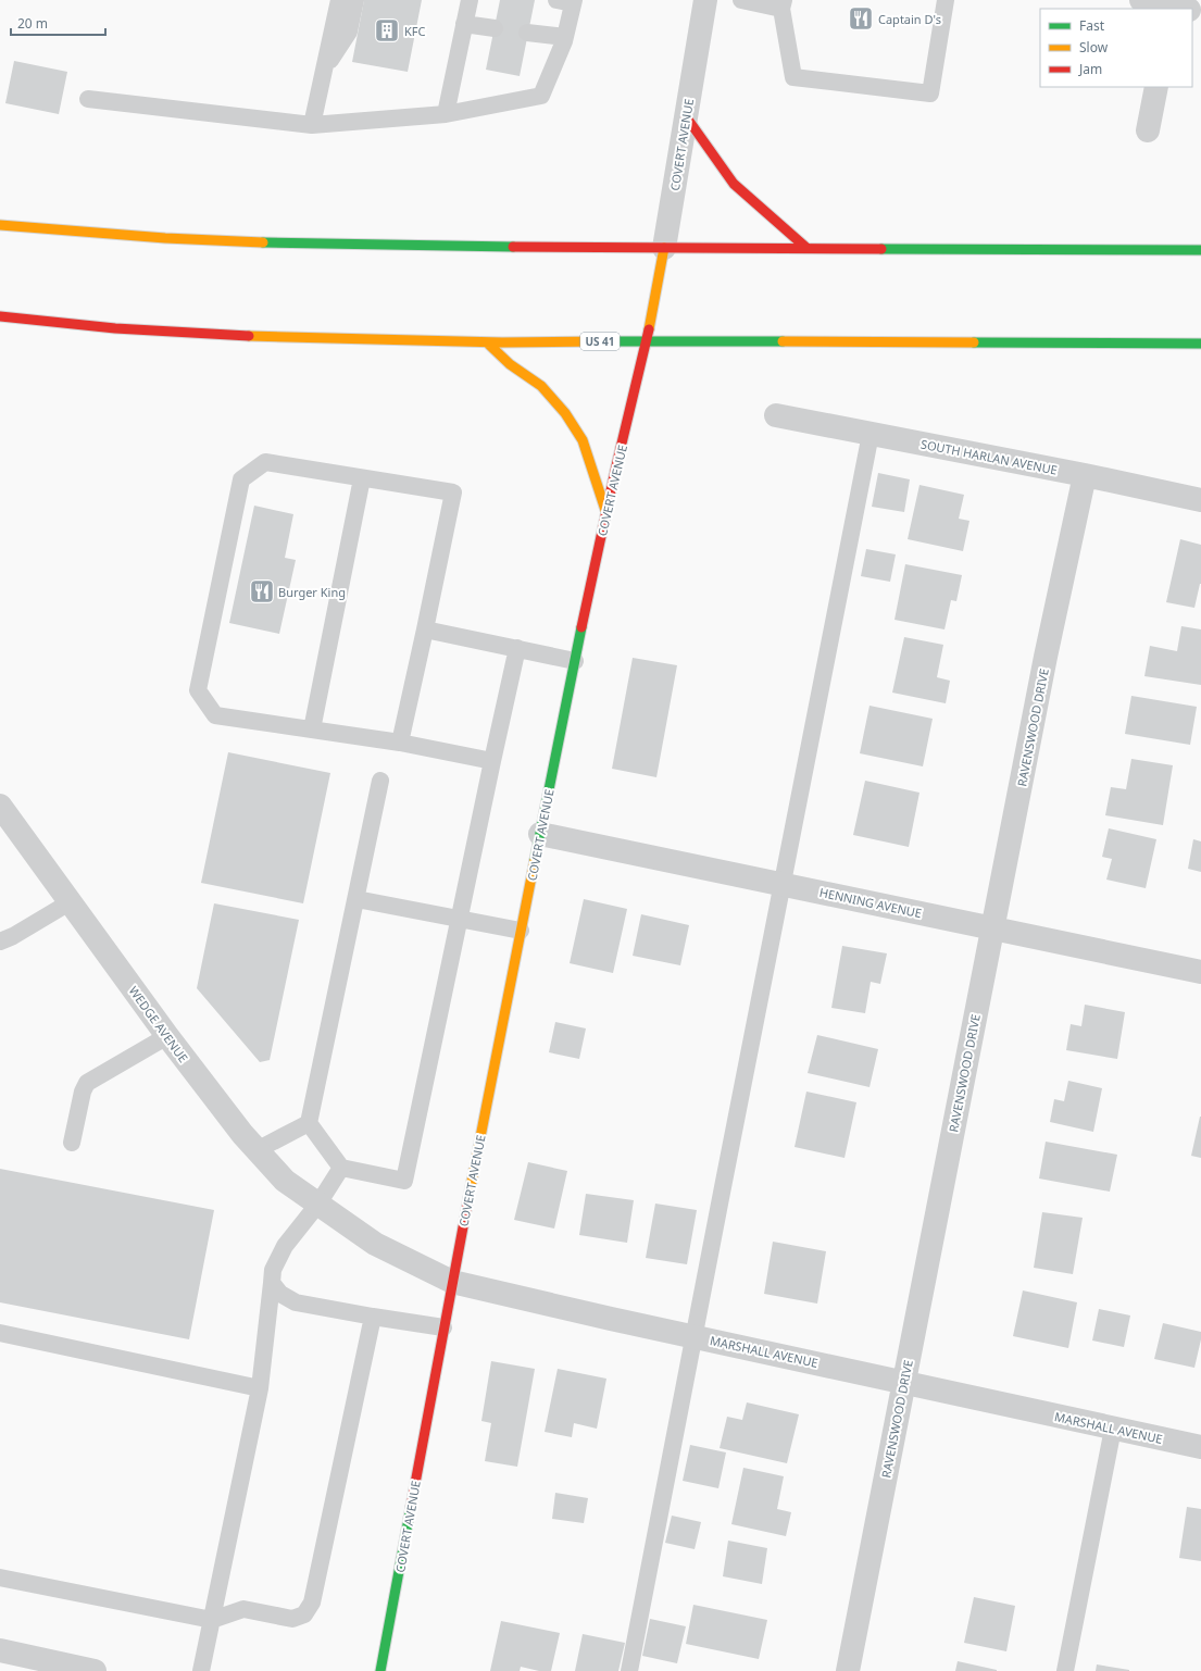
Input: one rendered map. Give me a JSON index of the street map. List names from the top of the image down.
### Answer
{
  "streets": {
    "main road": ["COVERT AVENUE", "US 41"],
    "street": [
      "SOUTH HARLAN AVENUE",
      "RAVENSWOOD DRIVE",
      "HENNING AVENUE",
      "WEDGE AVENUE",
      "MARSHALL AVENUE"
    ]
  },
  "crossings": [
    ["COVERT AVENUE", "US 41"],
    ["COVERT AVENUE", "HENNING AVENUE"],
    ["COVERT AVENUE", "MARSHALL AVENUE"],
    ["SOUTH HARLAN AVENUE", "RAVENSWOOD DRIVE"],
    ["RAVENSWOOD DRIVE", "HENNING AVENUE"],
    ["RAVENSWOOD DRIVE", "MARSHALL AVENUE"],
    ["WEDGE AVENUE", "MARSHALL AVENUE"]
  ],
  "places": {
    "restaurant": ["Captain D's", "Burger King"],
    "building": ["KFC"]
  },
  "legend": ["Fast", "Slow", "Jam"],
  "scale_bar": "20 m"
}
